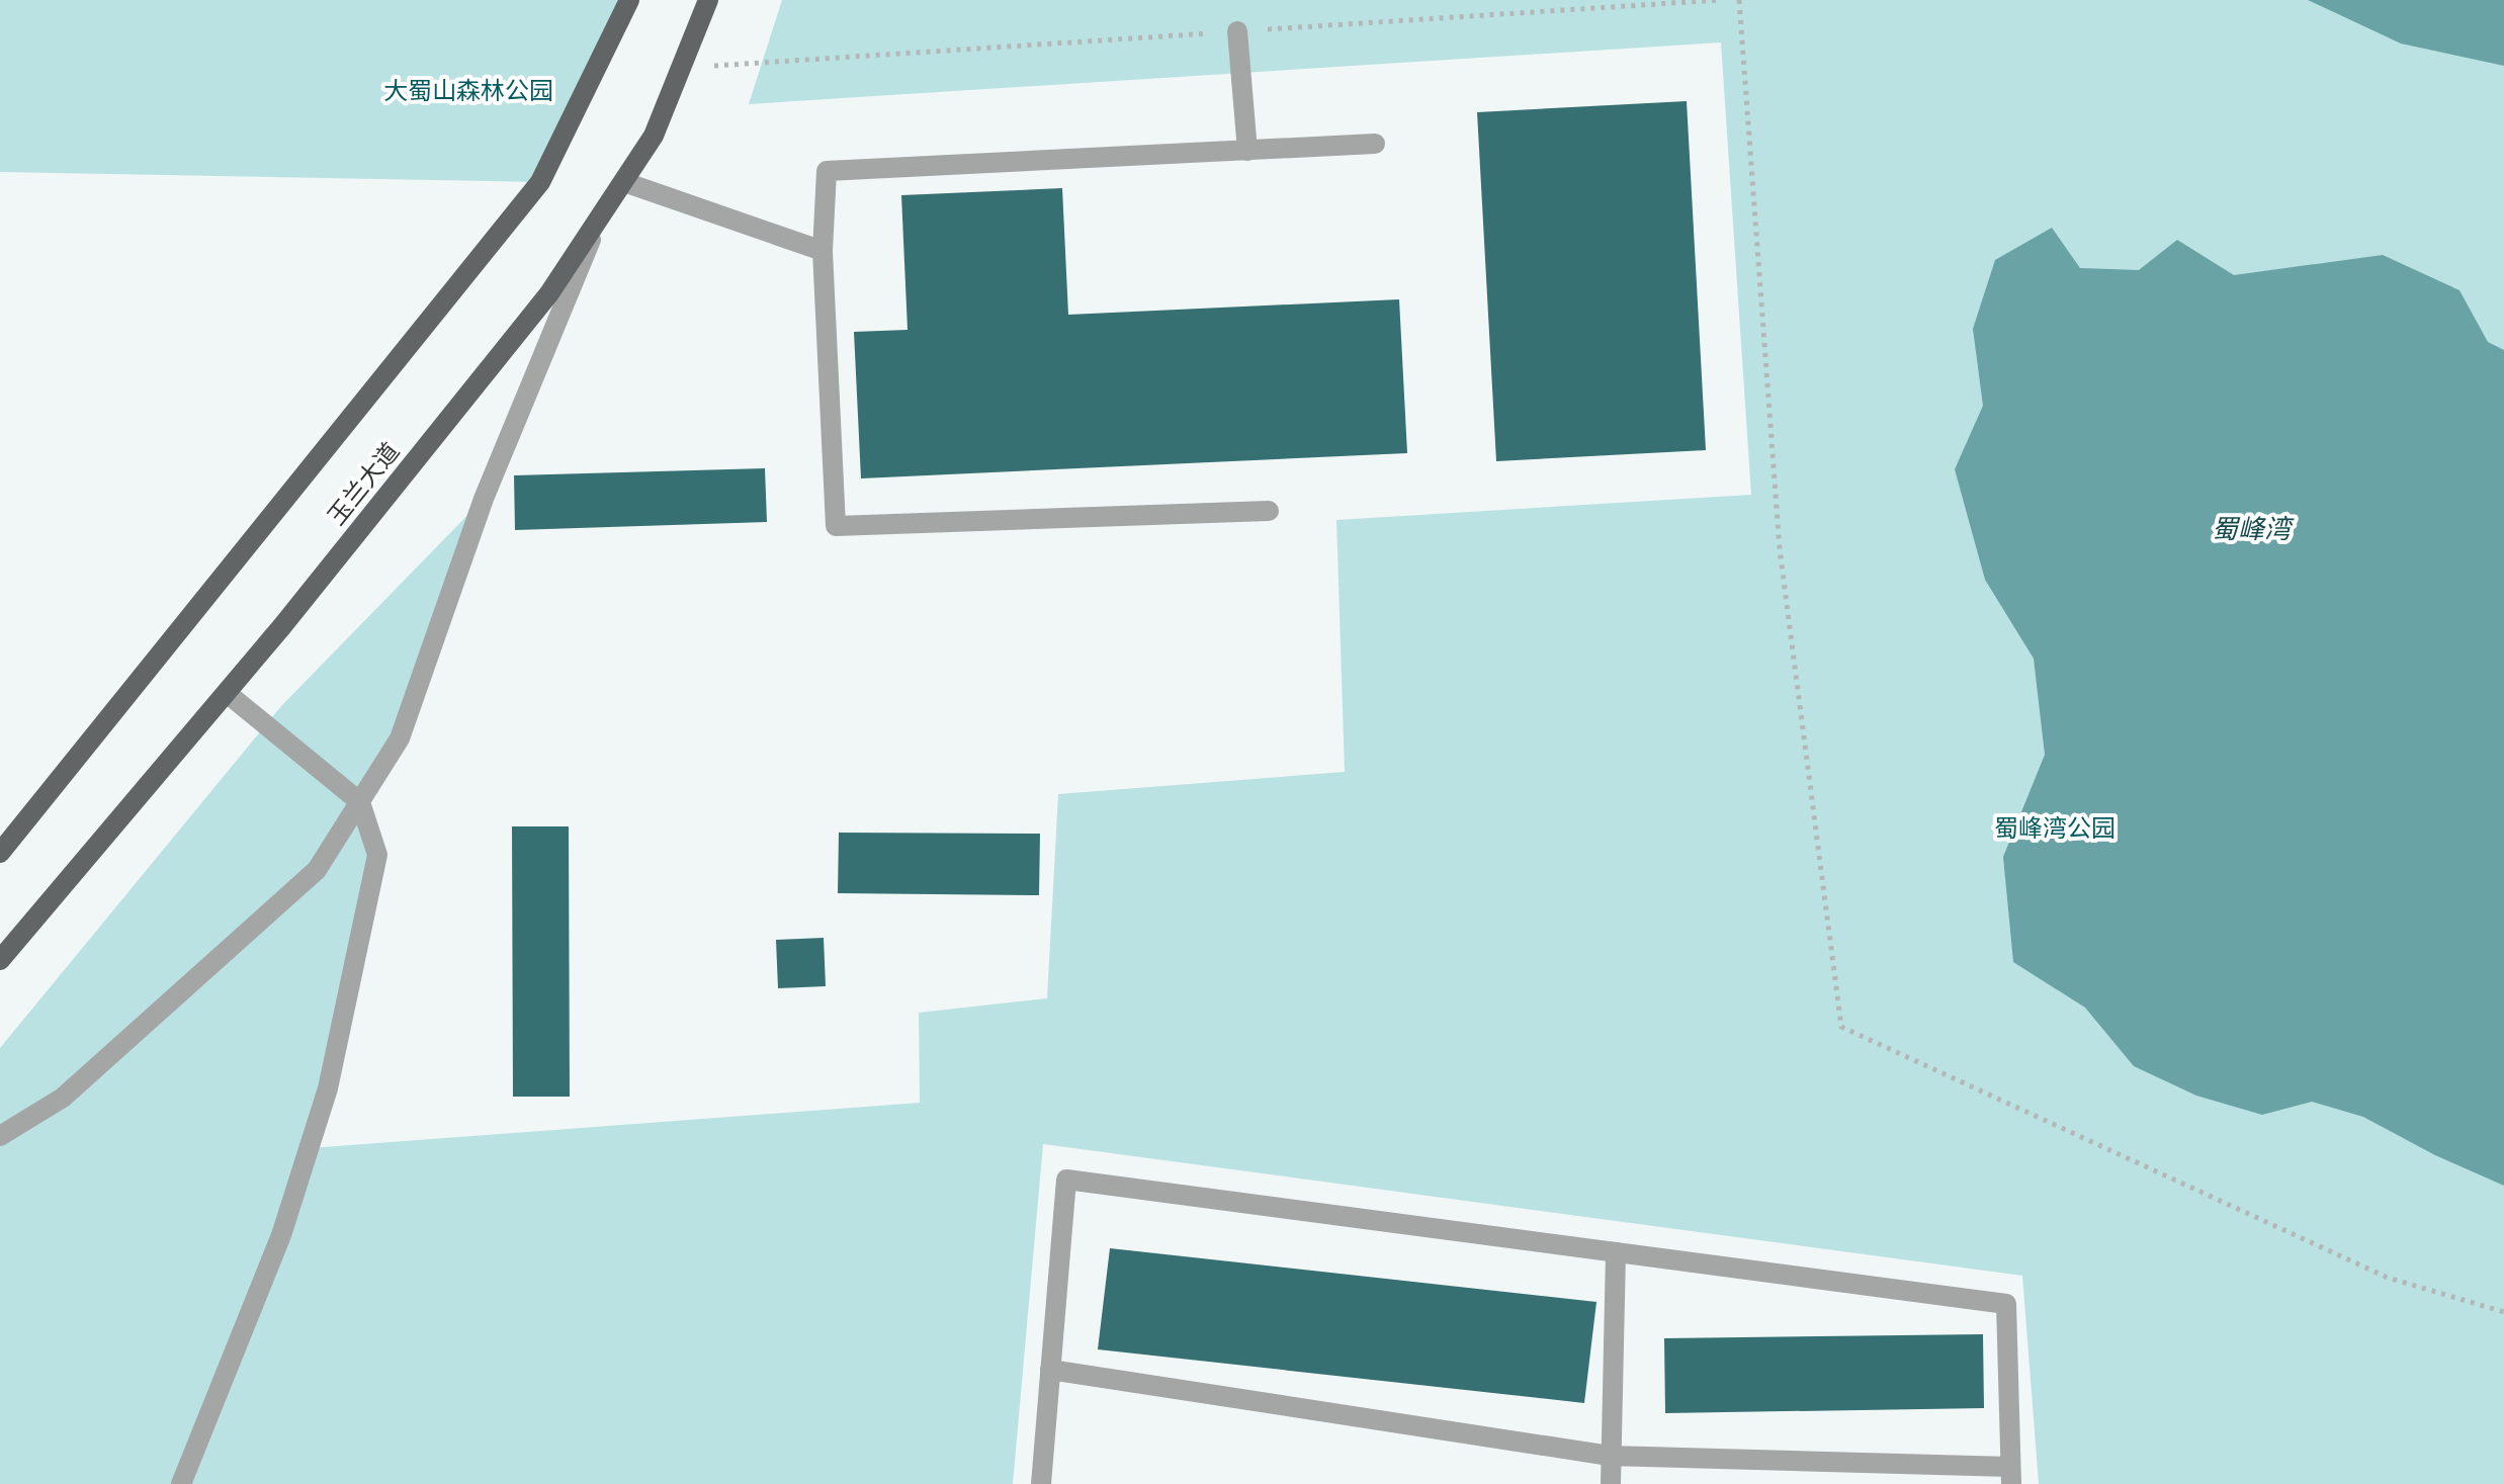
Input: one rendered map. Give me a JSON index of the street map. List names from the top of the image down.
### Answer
{
  "streets": {
    "main road": ["玉兰大道"]
  },
  "water": ["蜀峰湾"],
  "parks": ["大蜀山森林公园", "蜀峰湾公园"]
}
